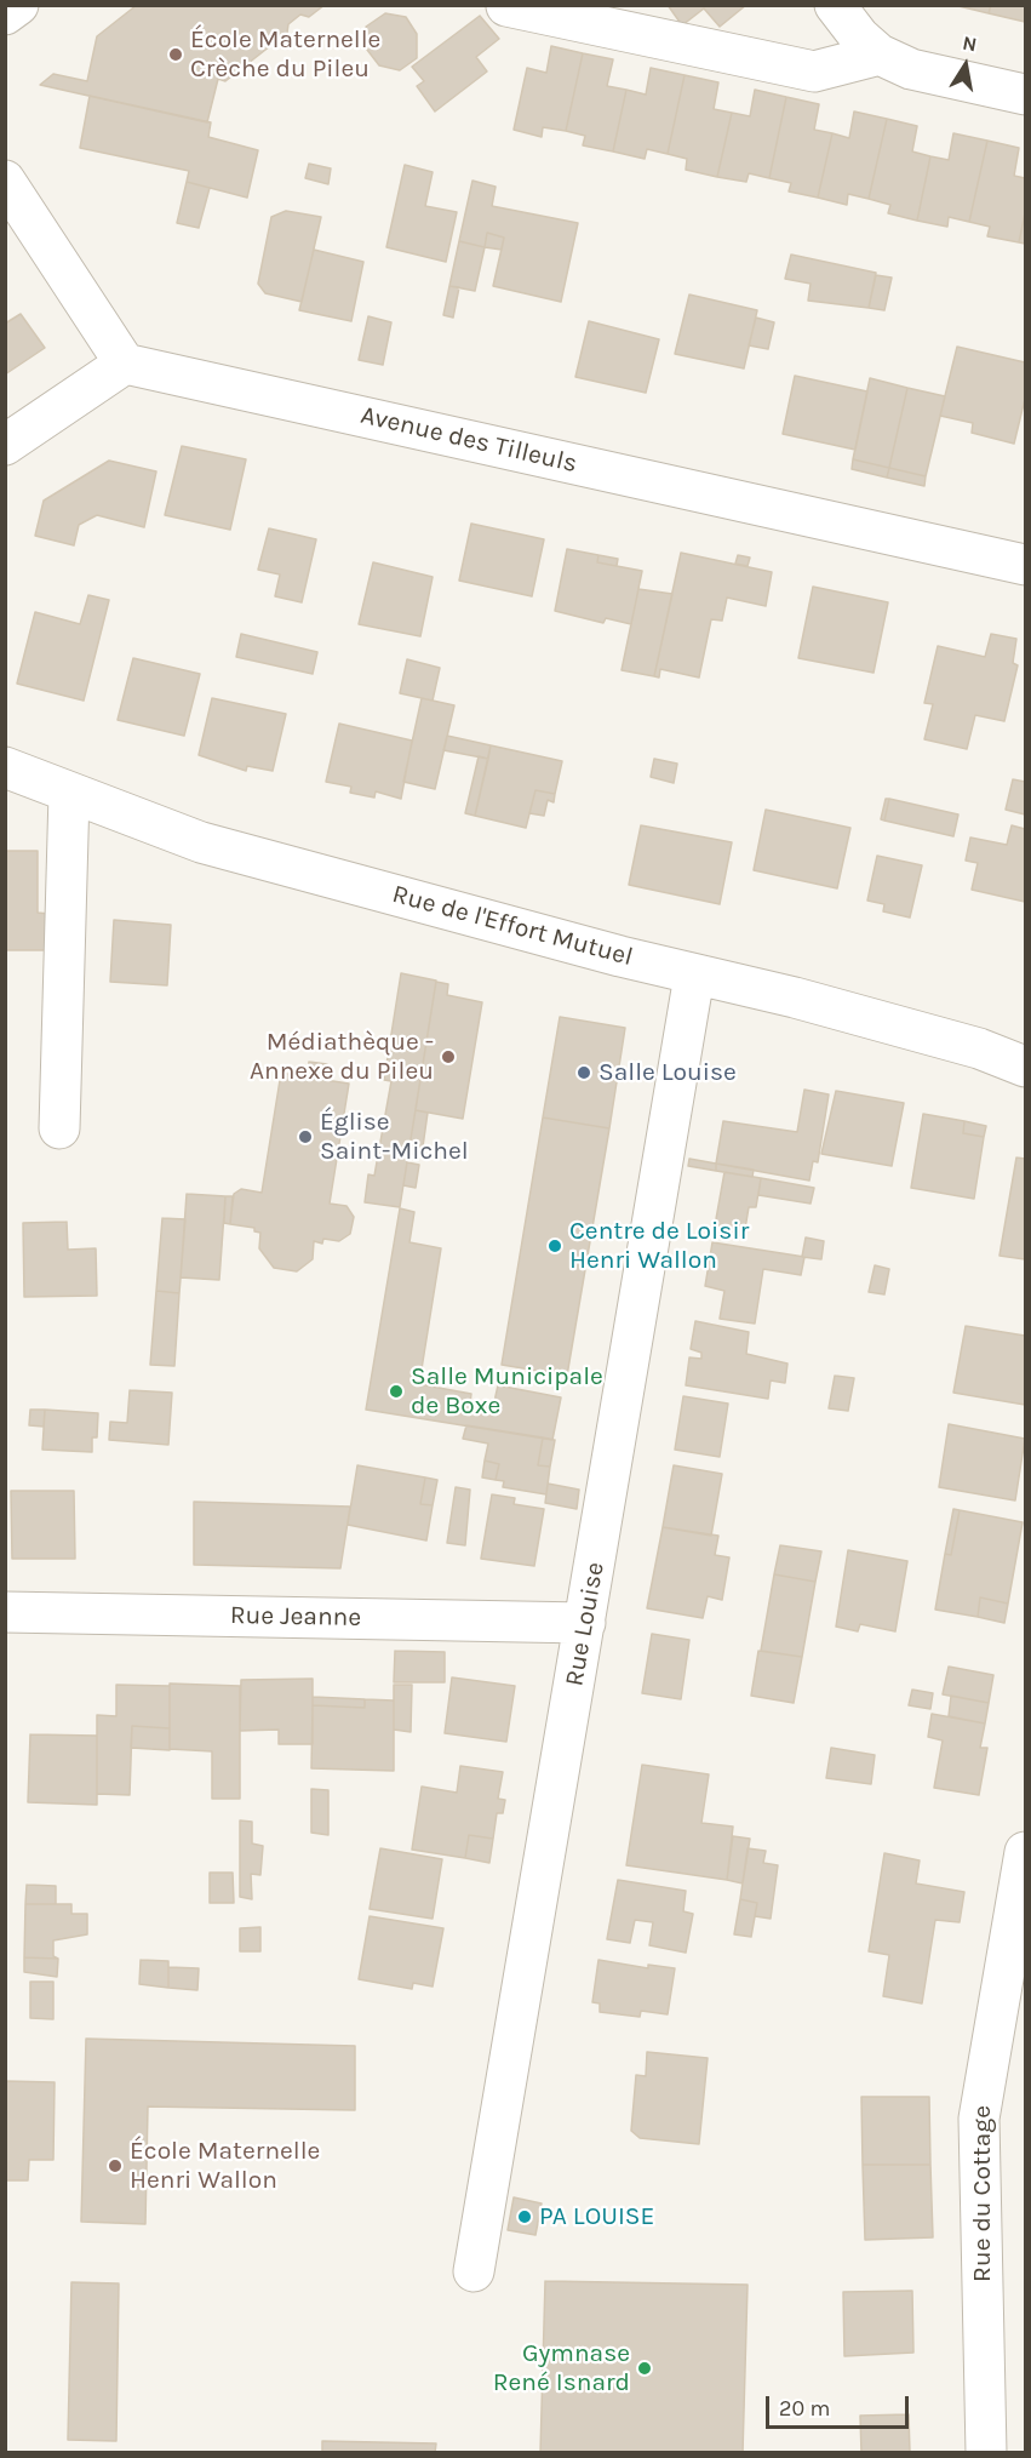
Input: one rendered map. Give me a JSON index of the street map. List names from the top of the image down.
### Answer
{
  "streets": {
    "street": [
      "Avenue des Tilleuls",
      "Rue de l'Effort Mutuel",
      "Rue Jeanne",
      "Rue Louise",
      "Rue du Cottage"
    ]
  },
  "crossings": [
    ["Rue de l'Effort Mutuel", "Rue Louise"],
    ["Rue Jeanne", "Rue Louise"]
  ],
  "places": [
    "École Maternelle Crèche du Pileu",
    "Médiathèque - Annexe du Pileu",
    "Salle Louise",
    "Église Saint-Michel",
    "Centre de Loisir Henri Wallon",
    "Salle Municipale de Boxe",
    "École Maternelle Henri Wallon",
    "PA LOUISE",
    "Gymnase René Isnard"
  ],
  "scale_bar": "20 m",
  "north": "top"
}
